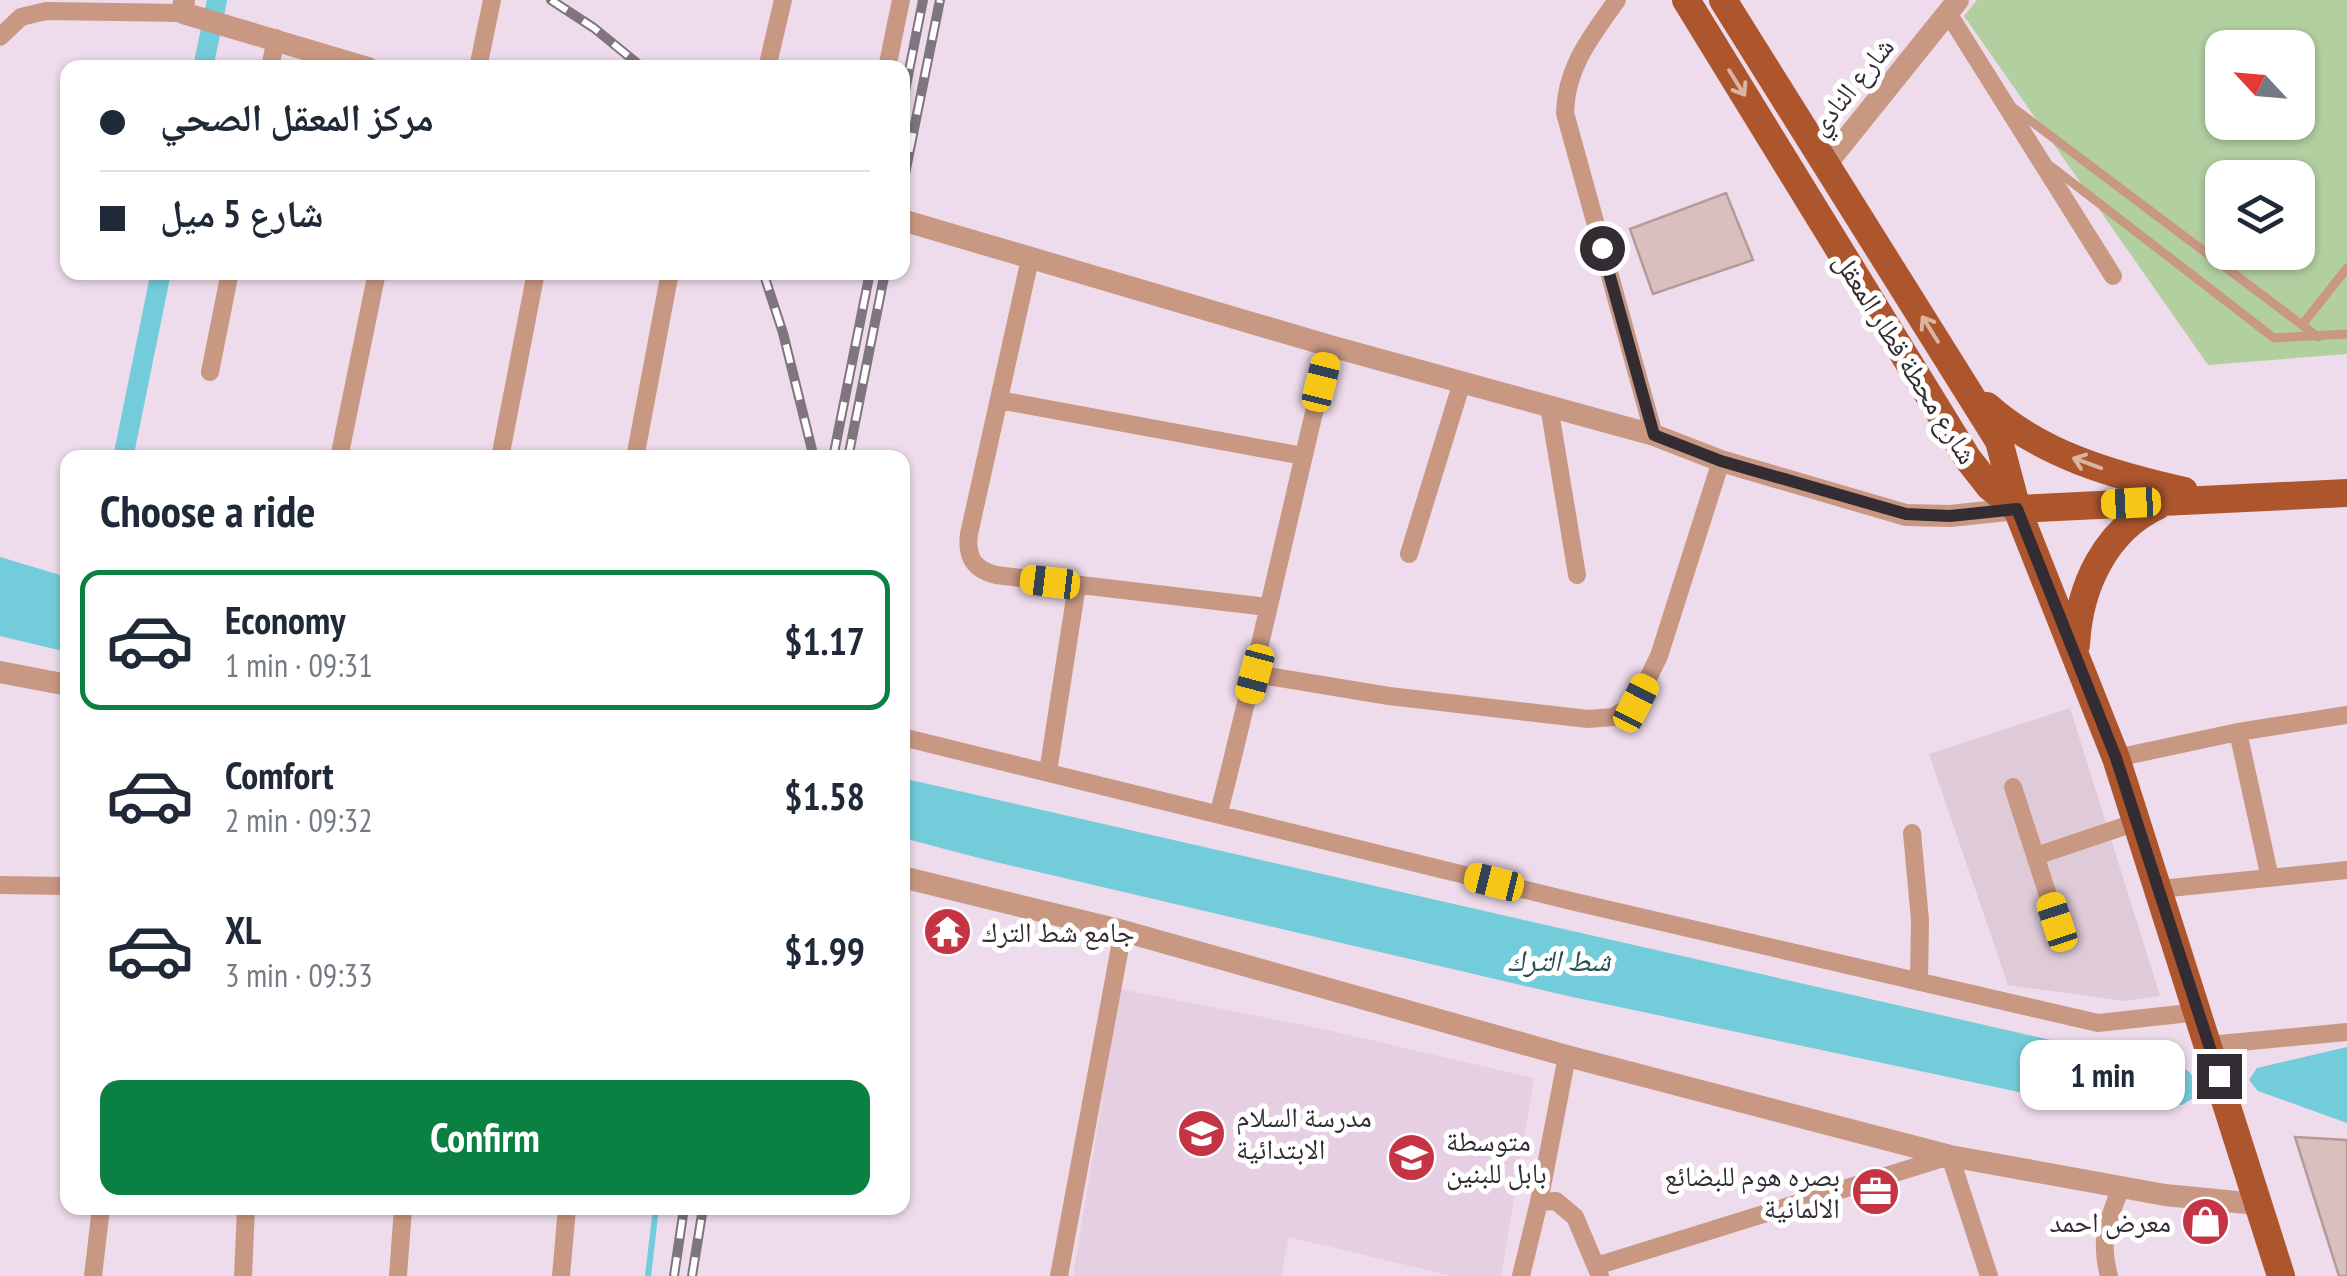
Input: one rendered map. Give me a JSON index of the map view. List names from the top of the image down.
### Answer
{
  "streets": {
    "main road": ["شارع محطة قطار المعقل"],
    "street": ["شارع النادي"]
  },
  "crossings": [
    ["شارع النادي", "شارع محطة قطار المعقل"]
  ],
  "water": ["شط الترك"],
  "places": {
    "temple": ["جامع شط الترك"],
    "school or university": ["مدرسة السلام الابتدائية", "متوسطة بابل للبنين"],
    "office": ["بصره هوم للبضائع الالمانية"],
    "shop": ["معرض احمد"]
  },
  "north": "top left",
  "page": {
    "banner": ["مركز المعقل الصحي", "شارع 5 ميل"],
    "heading": "Choose a ride",
    "list": [
      {
        "name": "Economy",
        "note": "1 min · 09:31",
        "value": "$1.17"
      },
      {
        "name": "Comfort",
        "note": "2 min · 09:32",
        "value": "$1.58"
      },
      {
        "name": "XL",
        "note": "3 min · 09:33",
        "value": "$1.99"
      }
    ],
    "bubble": "1 min",
    "buttons": "Confirm"
  }
}
